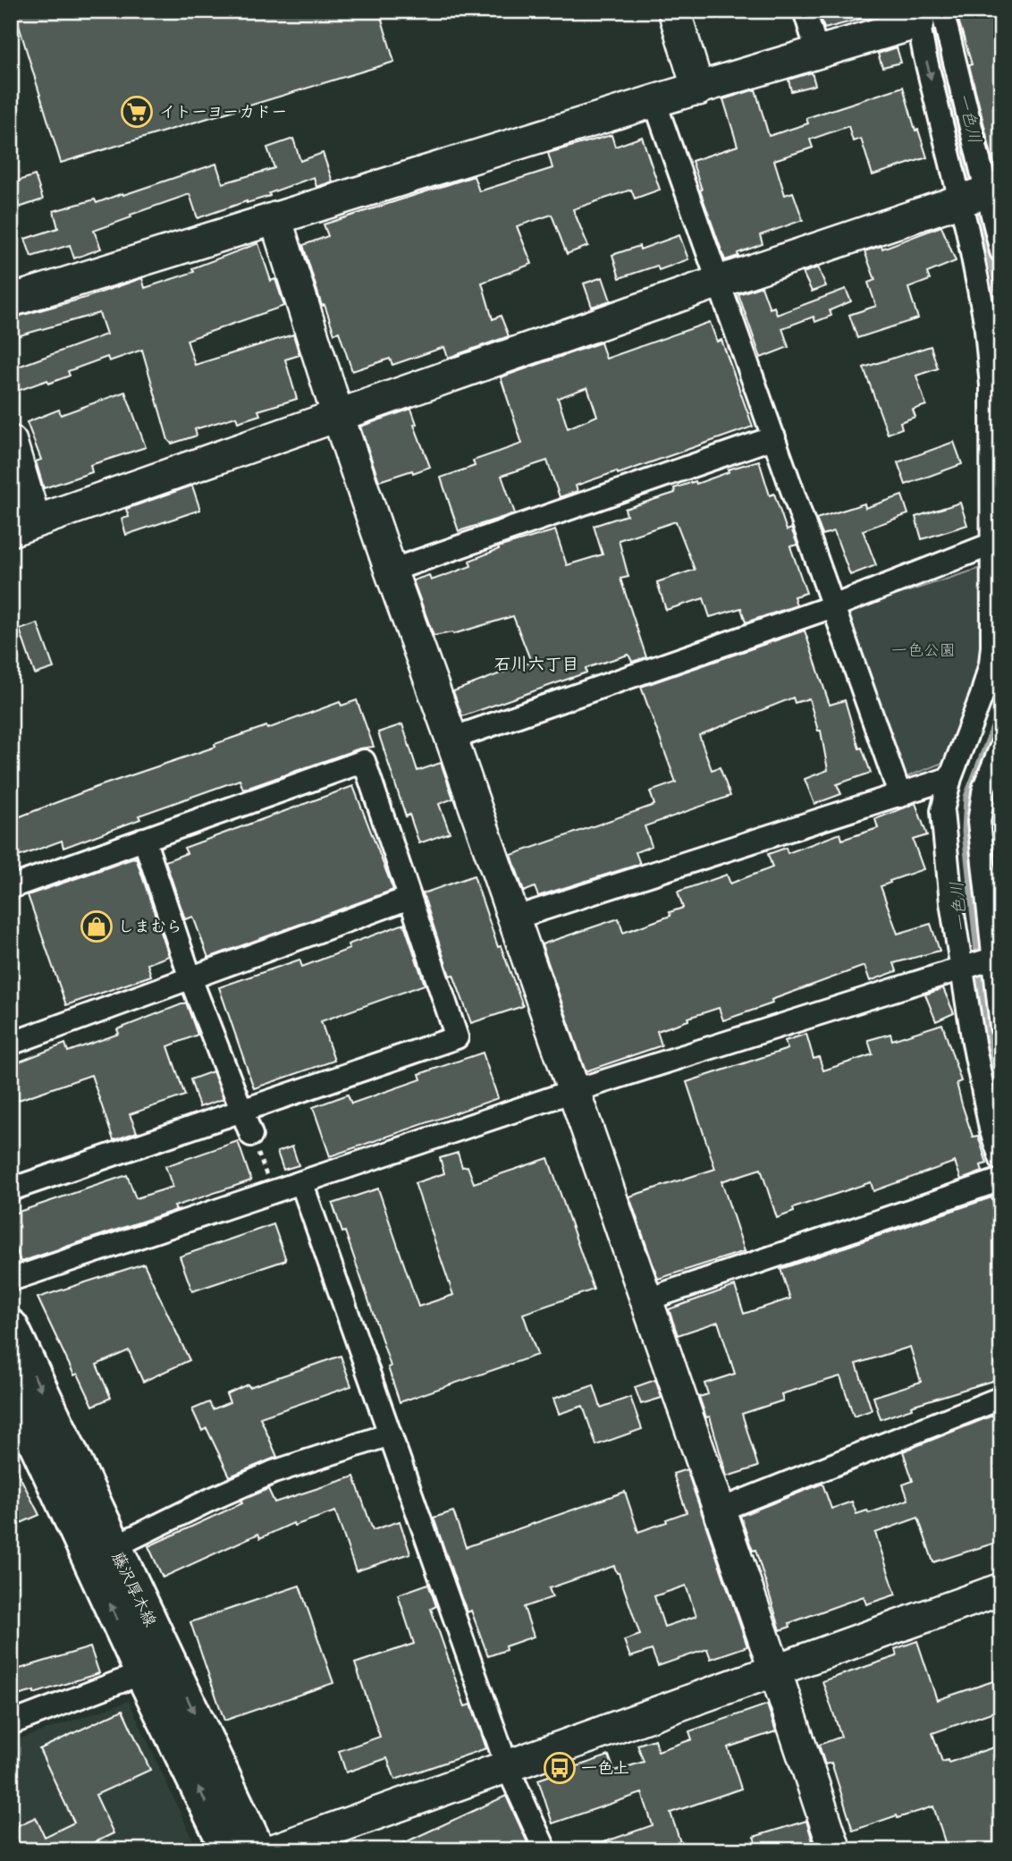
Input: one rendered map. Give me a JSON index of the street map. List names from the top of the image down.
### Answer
{
  "streets": {
    "main road": ["藤沢厚木線"]
  },
  "districts": ["石川六丁目"],
  "water": ["一色川"],
  "parks": ["一色公園"],
  "places": {
    "supermarket": ["イトーヨーカドー"],
    "shop": ["しまむら"],
    "bus stop": ["一色上"]
  }
}
